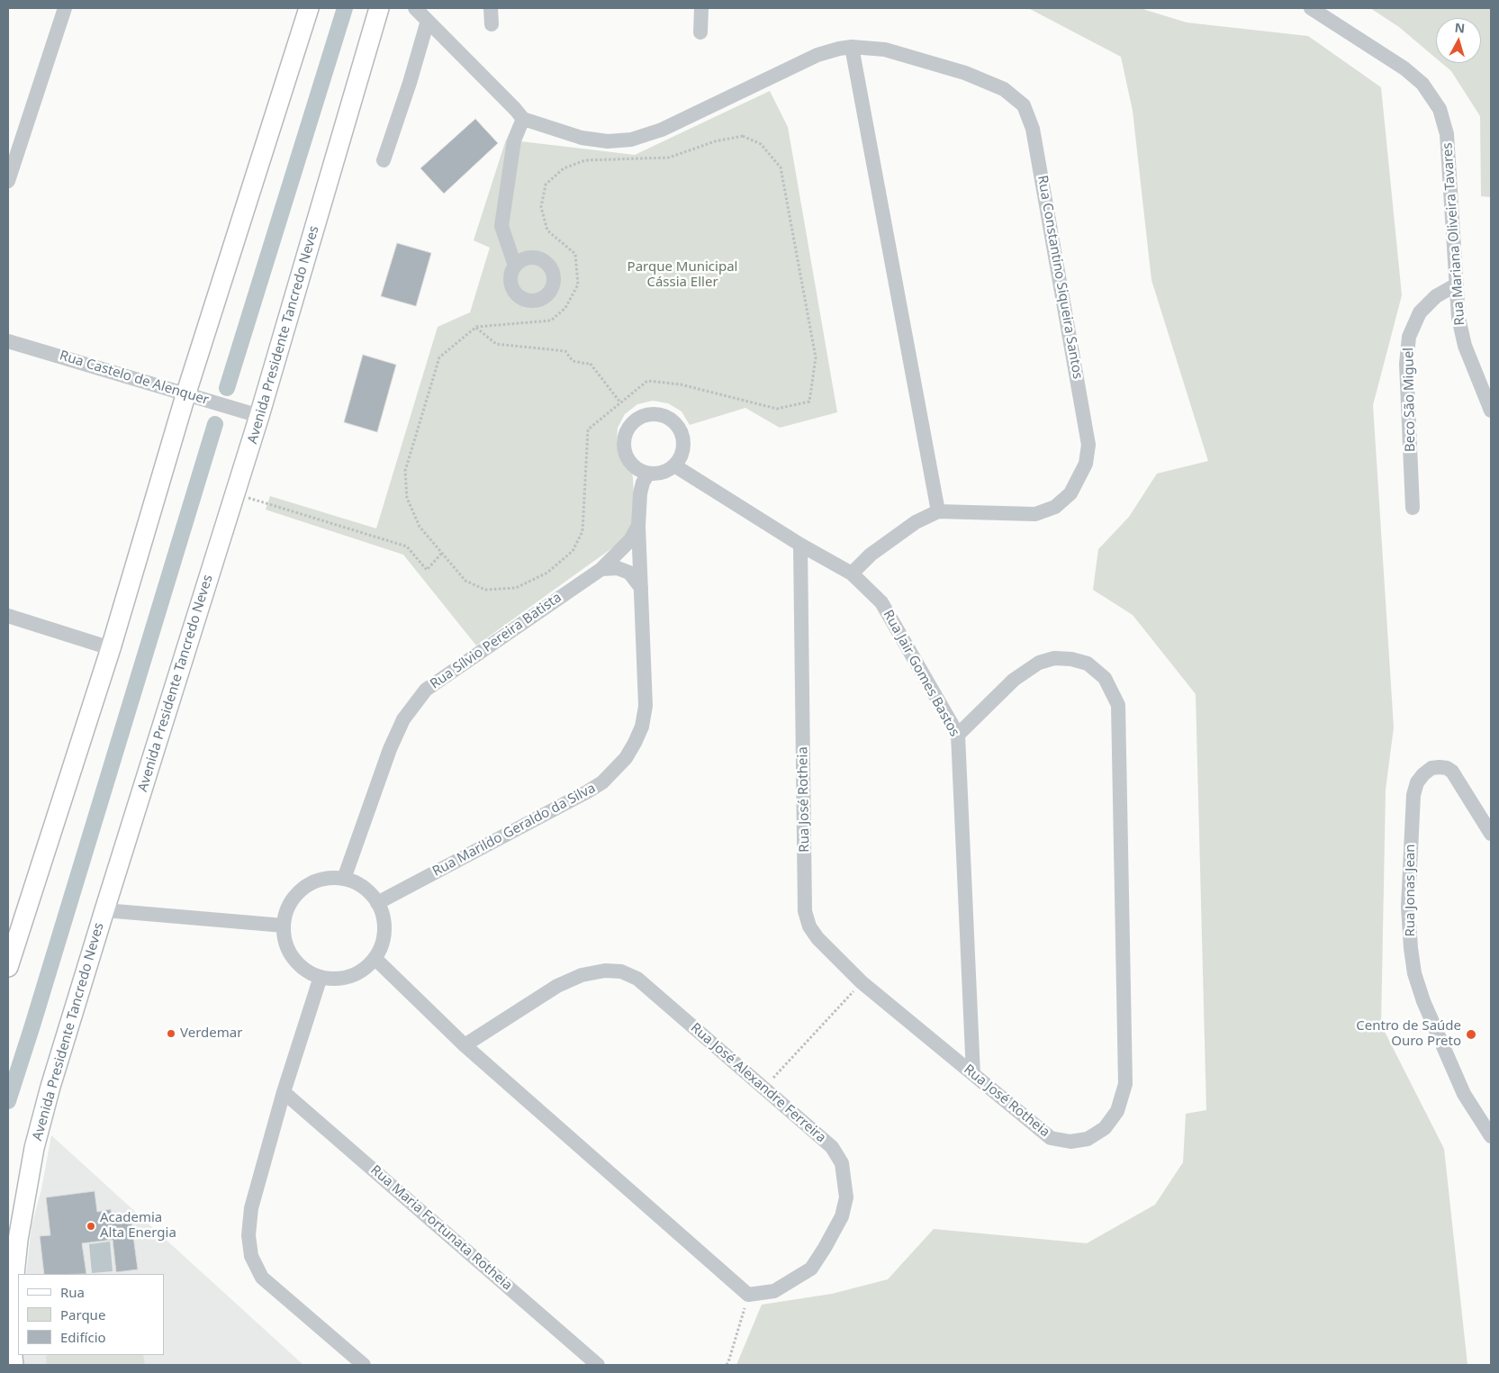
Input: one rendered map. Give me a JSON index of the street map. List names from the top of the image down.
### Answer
{
  "streets": {
    "main road": ["Avenida Presidente Tancredo Neves"],
    "street": [
      "Rua Mariana Oliveira Tavares",
      "Rua Constantino Siqueira Santos",
      "Rua Castelo de Alenquer",
      "Beco São Miguel",
      "Rua Sílvio Pereira Batista",
      "Rua Jair Gomes Bastos",
      "Rua José Rotheia",
      "Rua Marildo Geraldo da Silva",
      "Rua Jonas Jean",
      "Rua José Alexandre Ferreira",
      "Rua Maria Fortunata Rotheia"
    ]
  },
  "crossings": [
    ["Rua Mariana Oliveira Tavares", "Beco São Miguel"],
    ["Rua Constantino Siqueira Santos", "Rua Jair Gomes Bastos"],
    ["Avenida Presidente Tancredo Neves", "Rua Castelo de Alenquer"],
    ["Rua Sílvio Pereira Batista", "Rua Marildo Geraldo da Silva"],
    ["Rua Jair Gomes Bastos", "Rua José Rotheia"],
    ["Rua Jair Gomes Bastos", "Rua Marildo Geraldo da Silva"]
  ],
  "parks": ["Parque Municipal Cássia Eller"],
  "places": ["Verdemar", "Centro de Saúde Ouro Preto", "Academia Alta Energia"],
  "legend": ["Rua", "Parque", "Edifício"],
  "north": "top"
}
